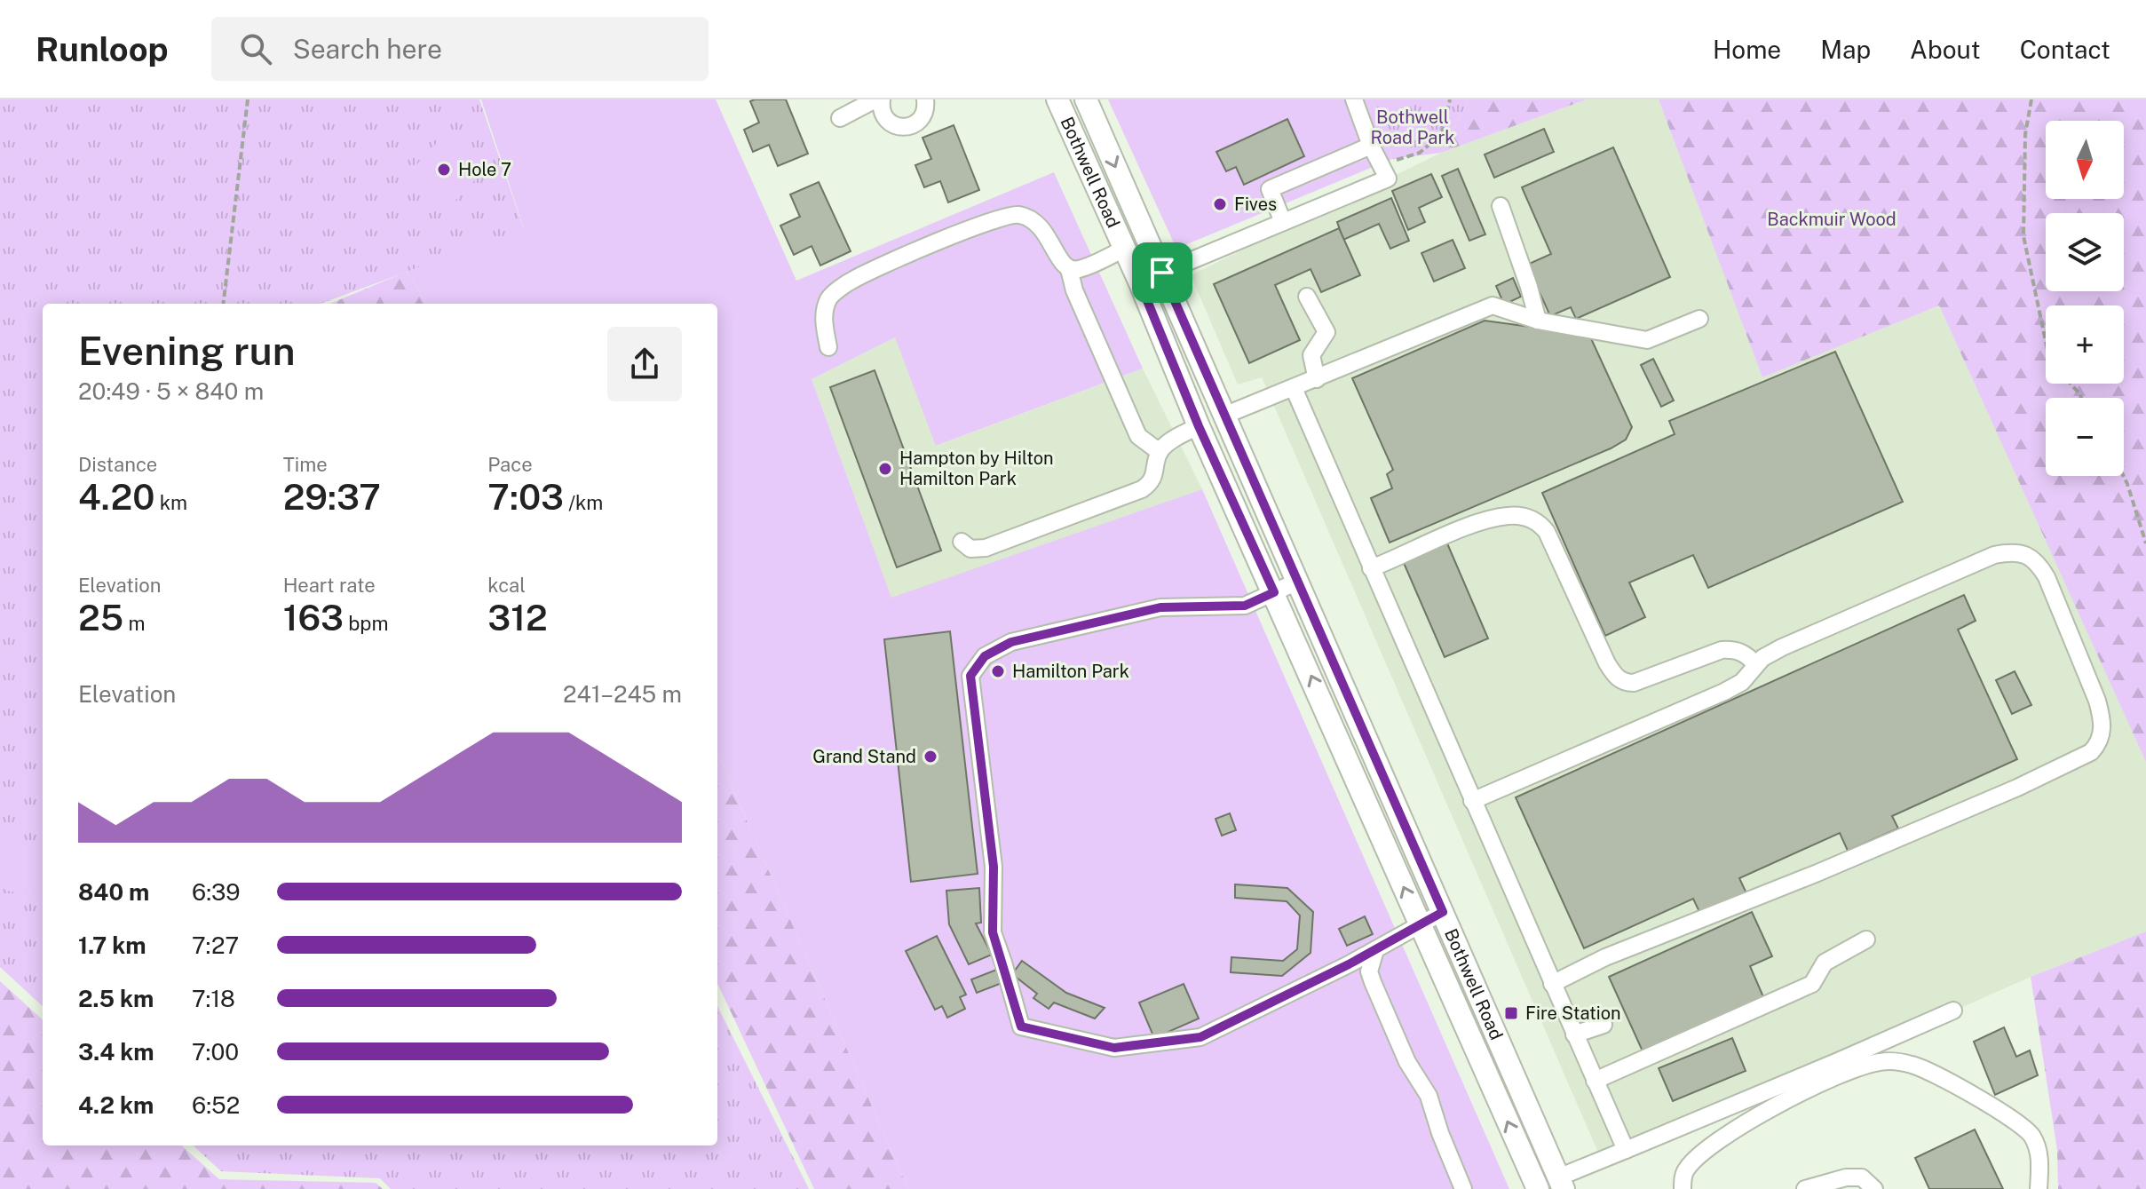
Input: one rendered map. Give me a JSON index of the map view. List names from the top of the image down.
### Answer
{
  "streets": {
    "main road": ["Bothwell Road"]
  },
  "parks": ["Bothwell Road Park", "Backmuir Wood"],
  "places": {
    "other": [
      "Hole 7",
      "Fives",
      "Hampton by Hilton Hamilton Park",
      "Hamilton Park",
      "Grand Stand"
    ],
    "transit": ["Fire Station"]
  },
  "north": "bottom",
  "page": {
    "header": "Runloop",
    "search": "Search here",
    "nav": [
      "Home",
      "Map",
      "About",
      "Contact"
    ],
    "map_buttons": ["+", "−"],
    "heading": ["Evening run", "20:49 · 5 × 840 m"],
    "stats": [
      ["Distance", "4.20 km"],
      ["Time", "29:37"],
      ["Pace", "7:03 /km"],
      ["Elevation", "25 m"],
      ["Heart rate", "163 bpm"],
      ["kcal", "312"]
    ],
    "chart": ["Elevation", "241–245 m"],
    "list": [
      {
        "name": "840 m",
        "note": "6:39"
      },
      {
        "name": "1.7 km",
        "note": "7:27"
      },
      {
        "name": "2.5 km",
        "note": "7:18"
      },
      {
        "name": "3.4 km",
        "note": "7:00"
      },
      {
        "name": "4.2 km",
        "note": "6:52"
      }
    ]
  }
}
